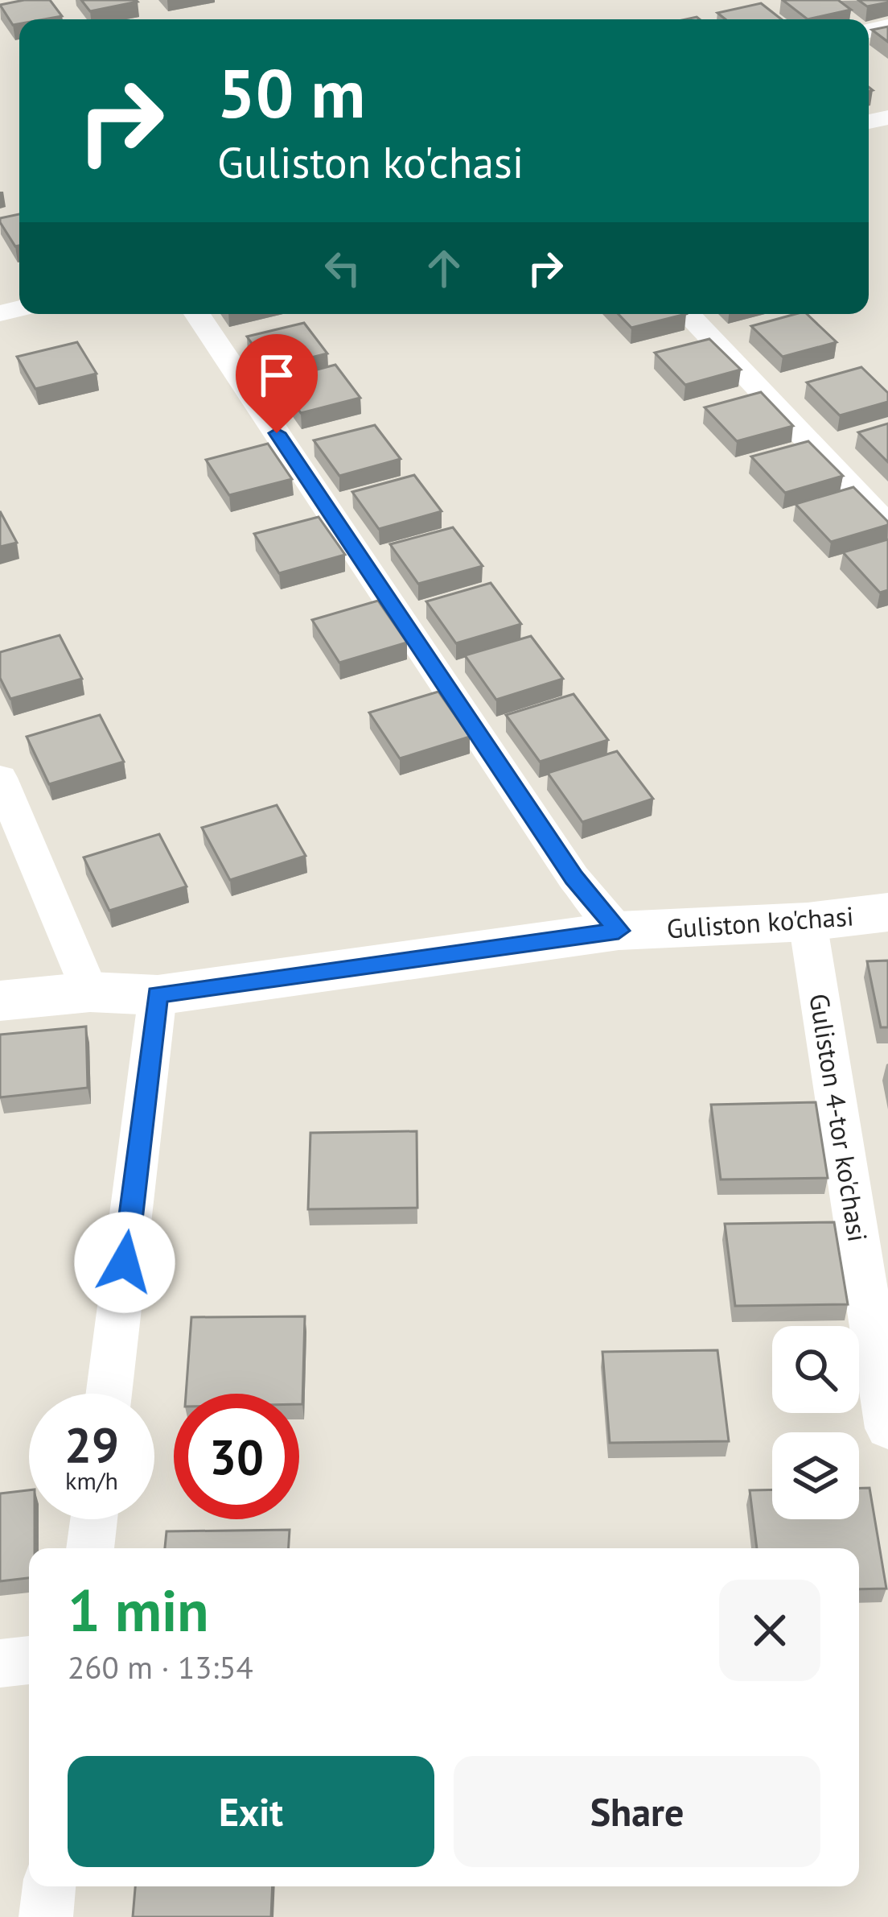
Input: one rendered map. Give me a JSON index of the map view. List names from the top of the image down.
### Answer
{
  "streets": {
    "main road": ["Guliston ko'chasi"],
    "street": ["Guliston 4-tor ko'chasi"]
  },
  "crossings": [
    ["Guliston ko'chasi", "Guliston 4-tor ko'chasi"]
  ],
  "page": {
    "turn": ["50 m", "Guliston ko'chasi"],
    "speed": "29 km/h",
    "limit": "30",
    "heading": ["1 min", "260 m · 13:54"],
    "buttons": ["Exit", "Share"]
  }
}
